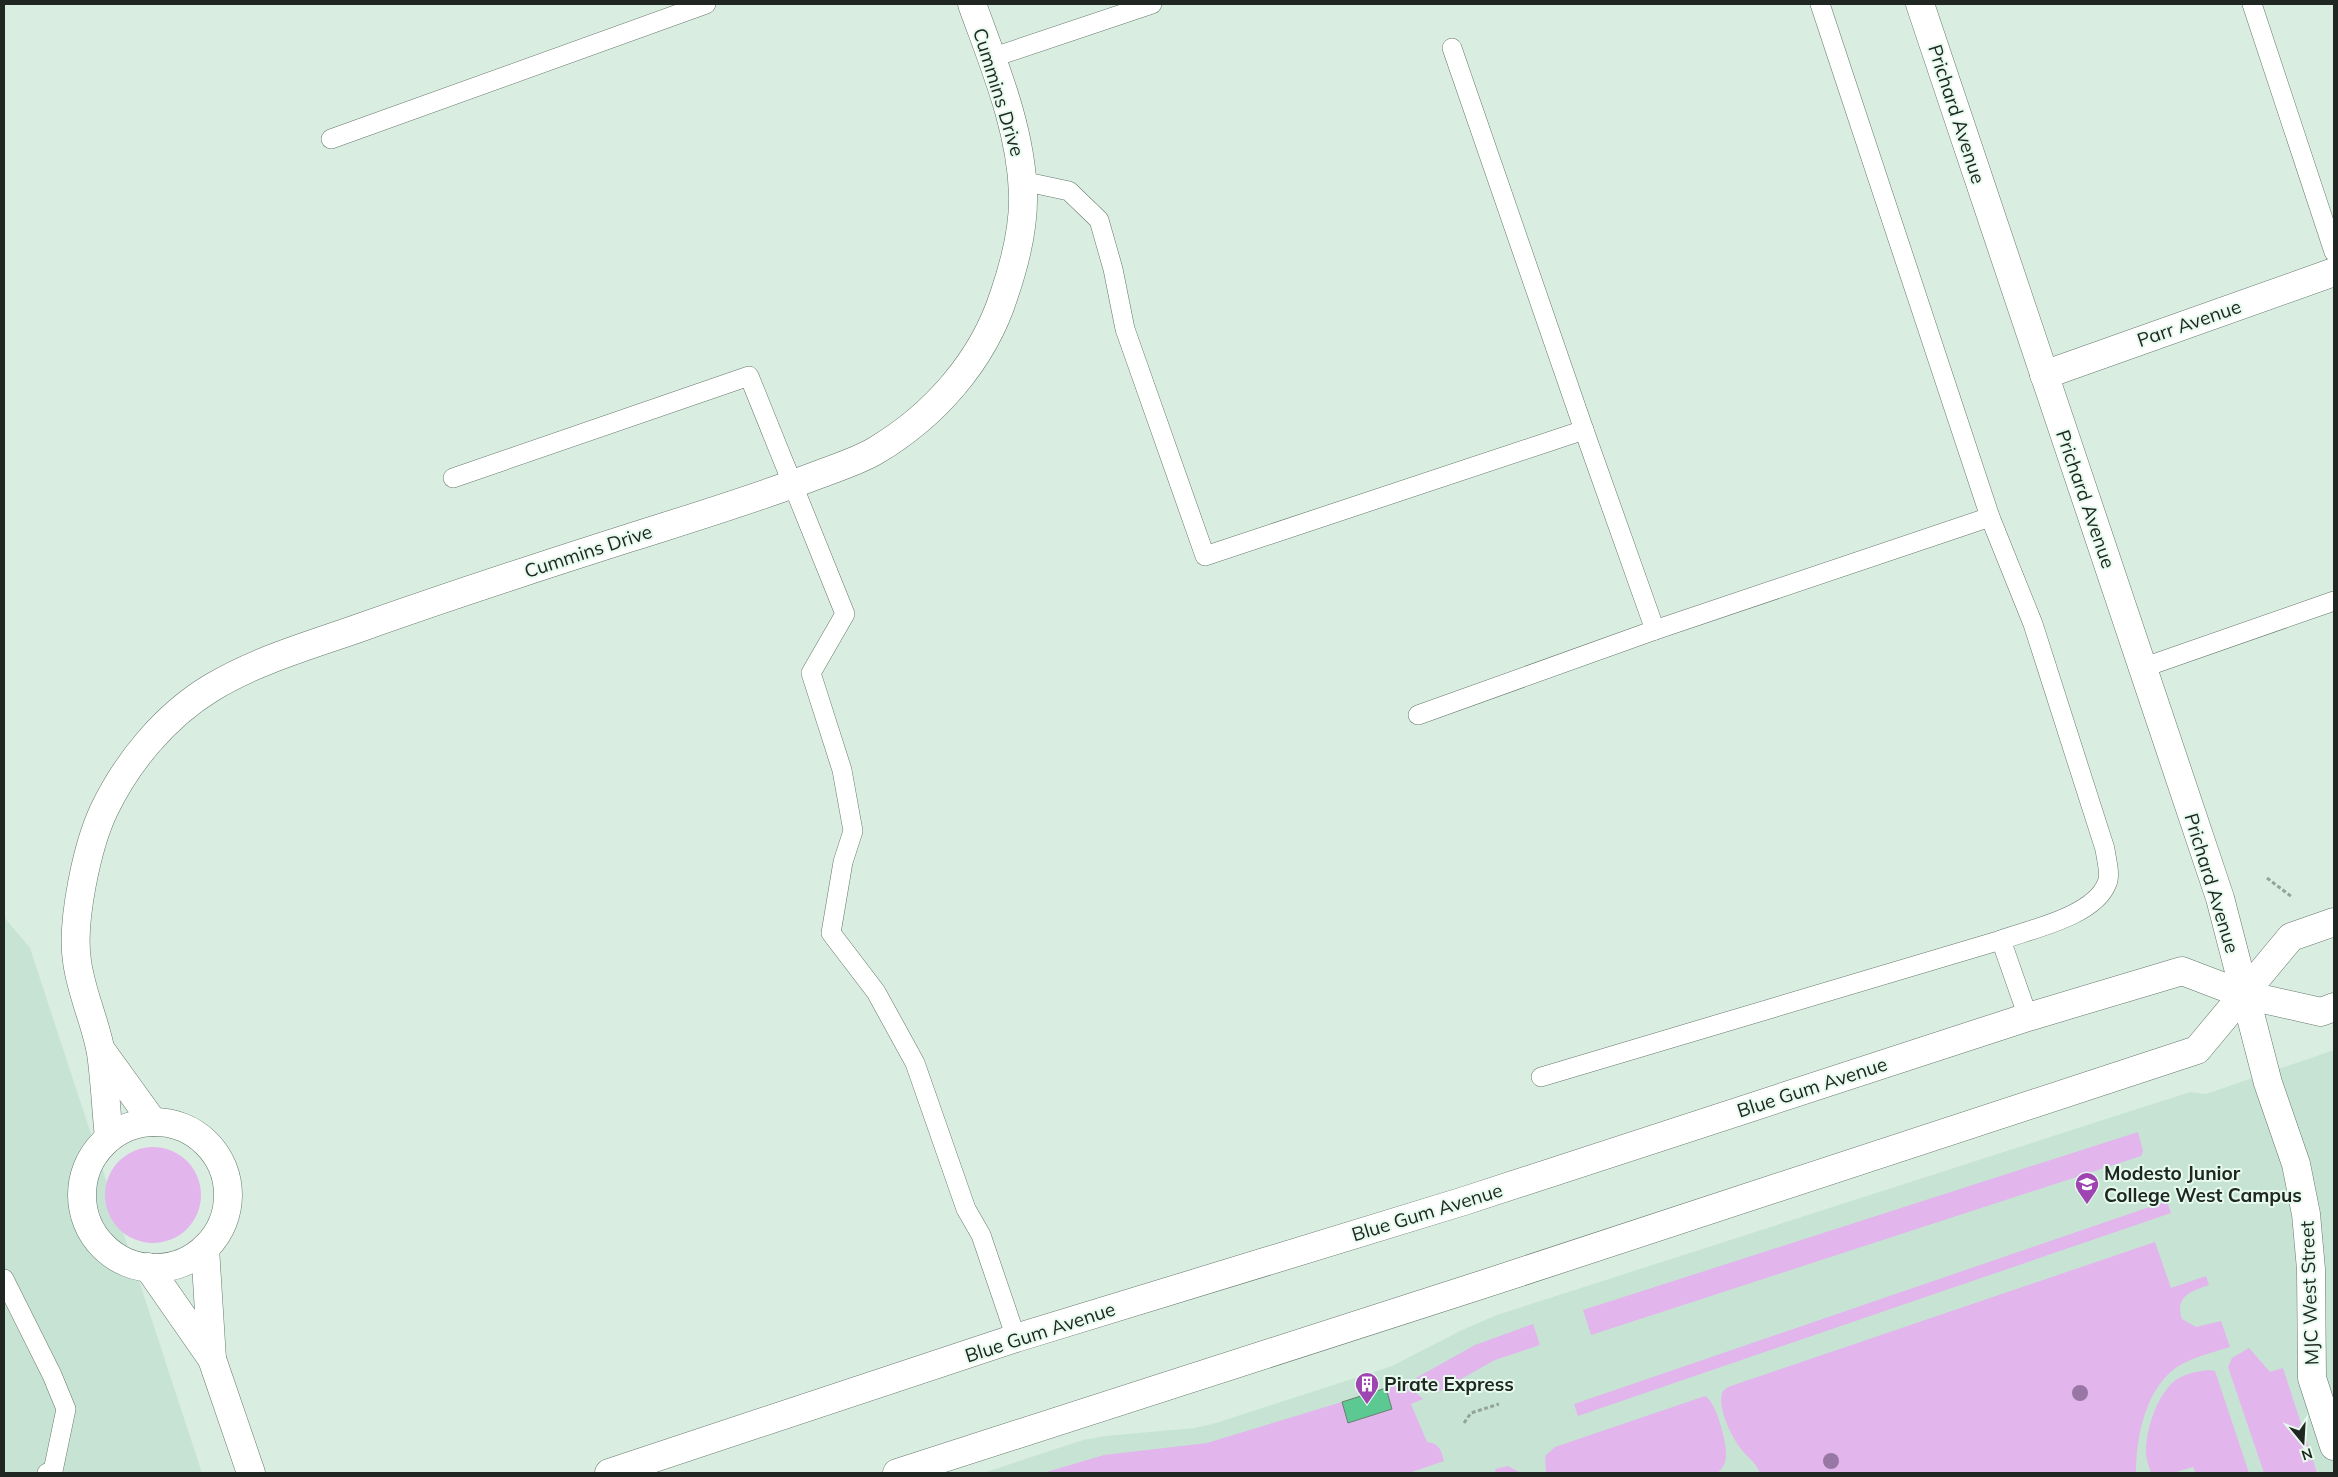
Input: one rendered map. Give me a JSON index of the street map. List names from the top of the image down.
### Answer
{
  "streets": {
    "street": [
      "Cummins Drive",
      "Prichard Avenue",
      "Parr Avenue",
      "Blue Gum Avenue",
      "MJC West Street"
    ]
  },
  "crossings": [
    ["Prichard Avenue", "Parr Avenue"],
    ["Prichard Avenue", "Blue Gum Avenue"],
    ["Prichard Avenue", "MJC West Street"],
    ["Blue Gum Avenue", "MJC West Street"]
  ],
  "places": {
    "school or university": ["Modesto Junior College West Campus"],
    "building": ["Pirate Express"]
  },
  "north": "bottom"
}
